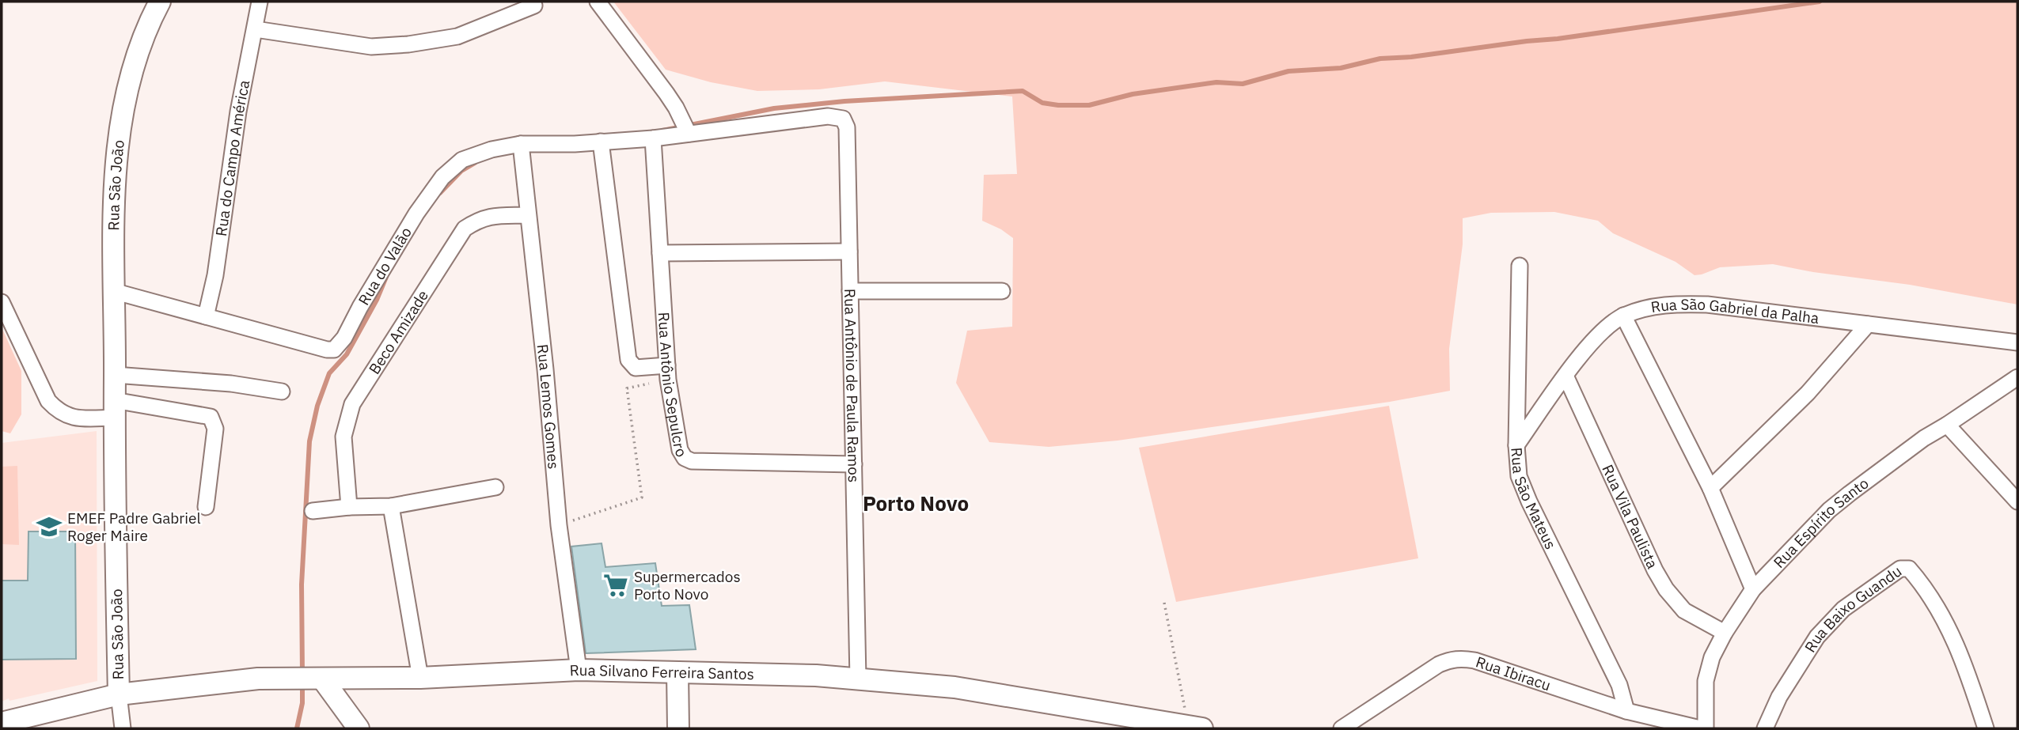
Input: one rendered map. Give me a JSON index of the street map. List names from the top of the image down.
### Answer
{
  "streets": {
    "street": [
      "Rua do Campo América",
      "Rua São João",
      "Rua do Valão",
      "Rua São Gabriel da Palha",
      "Beco Amizade",
      "Rua Antônio Sepulcro",
      "Rua Antônio de Paula Ramos",
      "Rua Lemos Gomes",
      "Rua São Mateus",
      "Rua Vila Paulista",
      "Rua Espírito Santo",
      "Rua Baixo Guandu",
      "Rua Silvano Ferreira Santos",
      "Rua Ibiracu"
    ]
  },
  "crossings": [
    ["Rua do Campo América", "Rua do Valão"],
    ["Rua São João", "Rua do Valão"],
    ["Rua São João", "Rua Silvano Ferreira Santos"],
    ["Rua do Valão", "Rua Antônio Sepulcro"],
    ["Rua do Valão", "Rua Antônio de Paula Ramos"],
    ["Rua do Valão", "Rua Lemos Gomes"],
    ["Rua São Gabriel da Palha", "Rua São Mateus"],
    ["Rua São Gabriel da Palha", "Rua Vila Paulista"],
    ["Beco Amizade", "Rua Lemos Gomes"],
    ["Rua Antônio Sepulcro", "Rua Antônio de Paula Ramos"],
    ["Rua Antônio de Paula Ramos", "Rua Silvano Ferreira Santos"],
    ["Rua Lemos Gomes", "Rua Silvano Ferreira Santos"],
    ["Rua São Mateus", "Rua Ibiracu"],
    ["Rua Vila Paulista", "Rua Espírito Santo"]
  ],
  "districts": ["Porto Novo"],
  "places": {
    "school or university": ["EMEF Padre Gabriel Roger Maire"],
    "supermarket": ["Supermercados Porto Novo"]
  }
}
